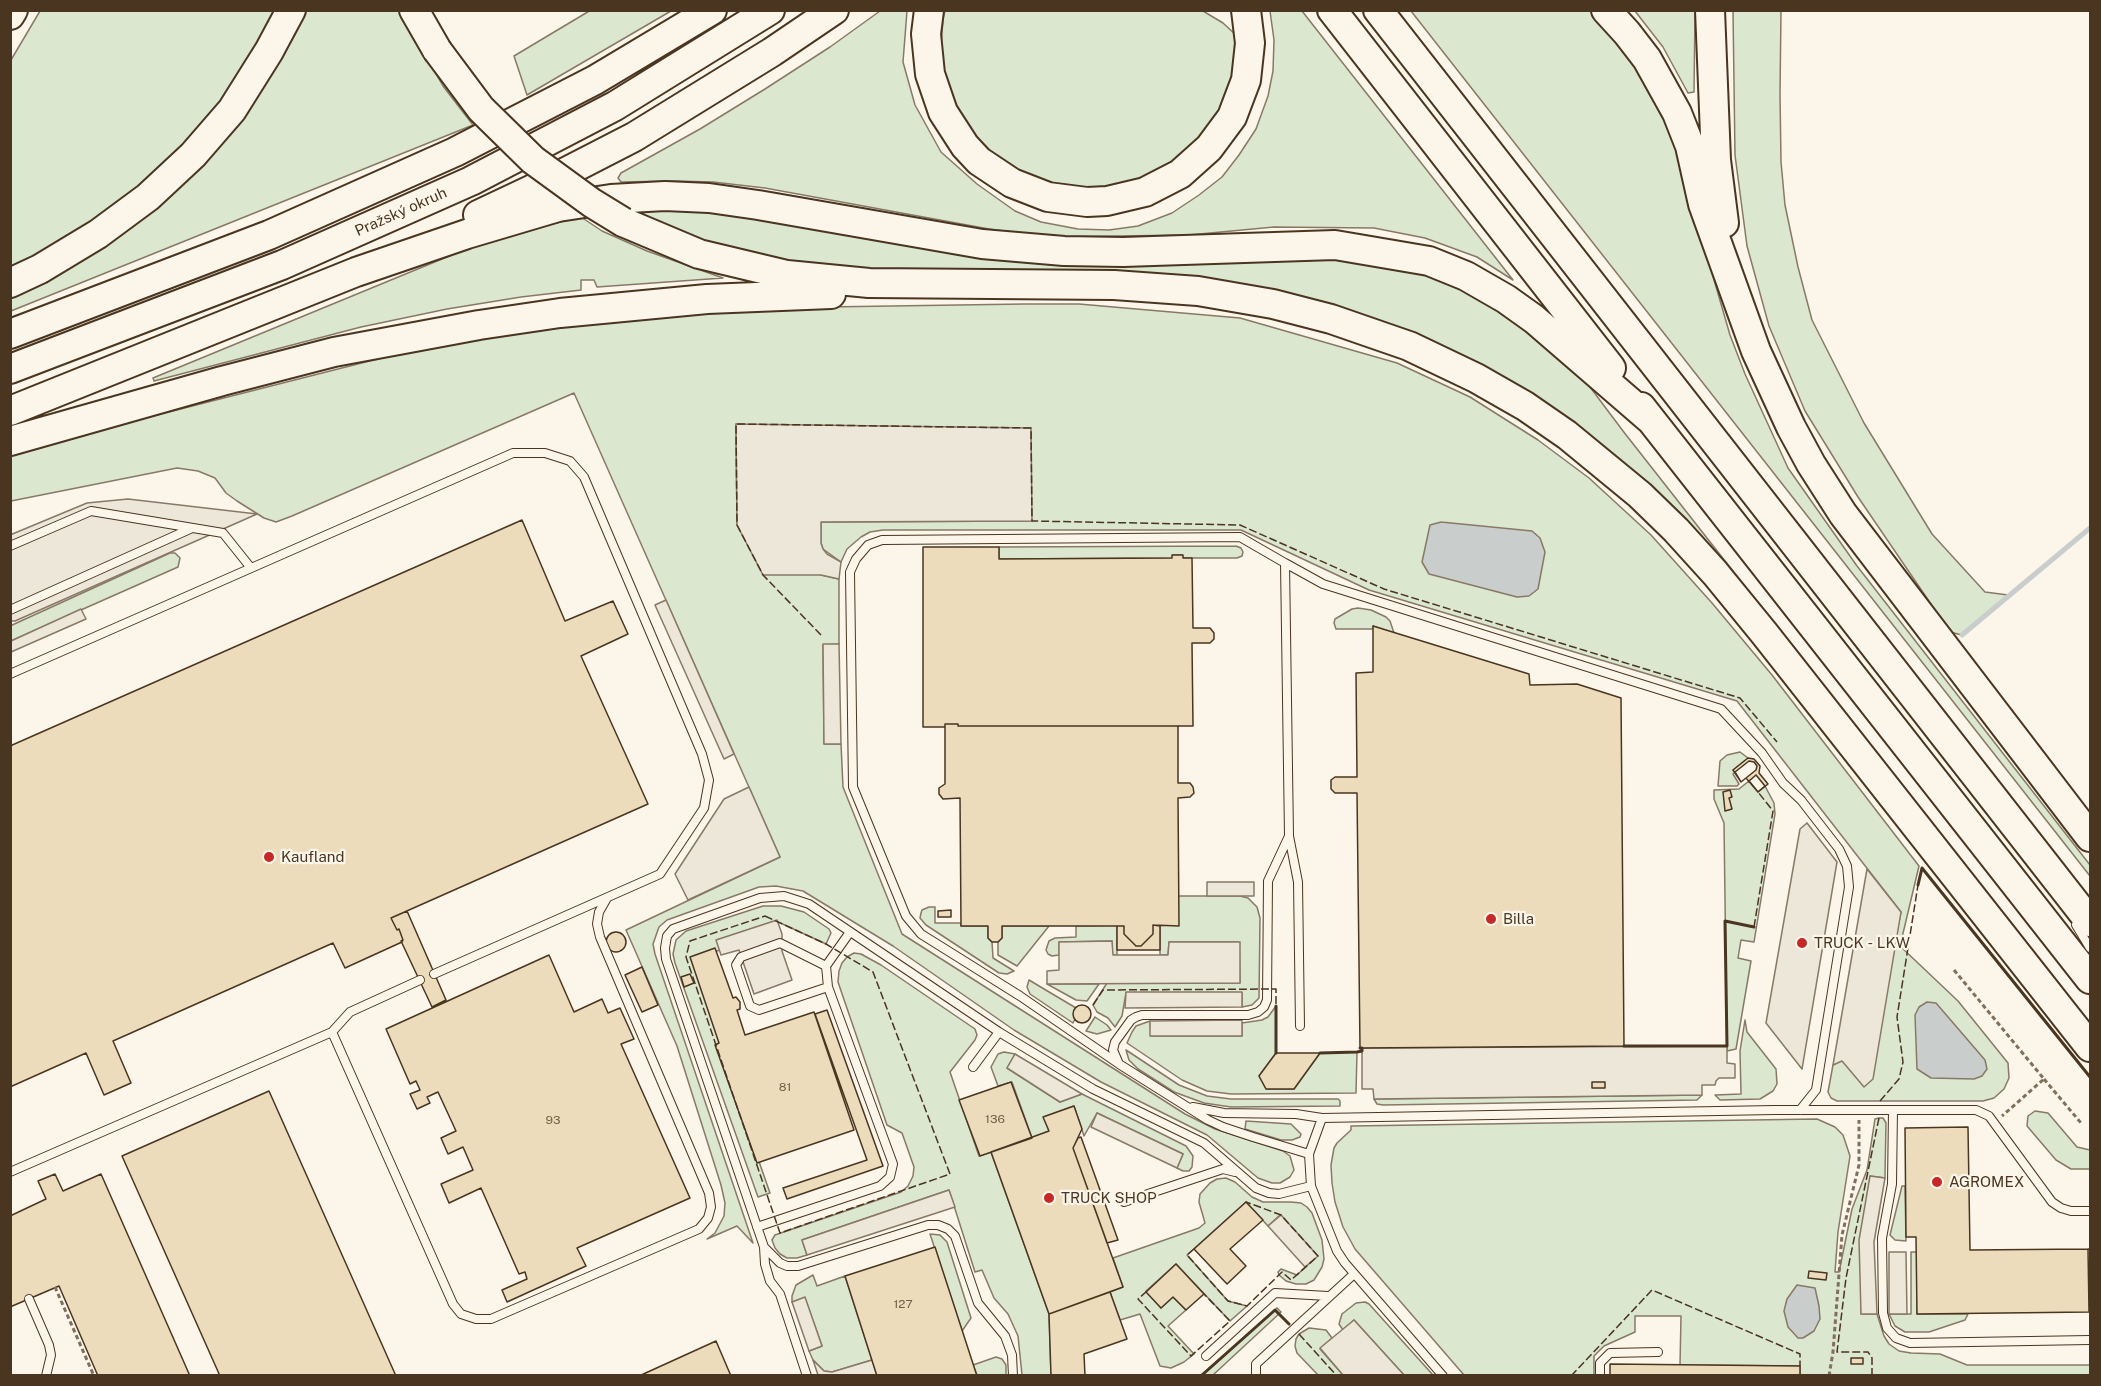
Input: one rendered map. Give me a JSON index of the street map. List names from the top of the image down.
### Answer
{
  "streets": {
    "highway": ["Pražský okruh"]
  },
  "places": [
    "Kaufland",
    "Billa",
    "TRUCK - LKW",
    "AGROMEX",
    "TRUCK SHOP"
  ],
  "house_numbers": [
    "81",
    "136",
    "93",
    "127"
  ]
}
